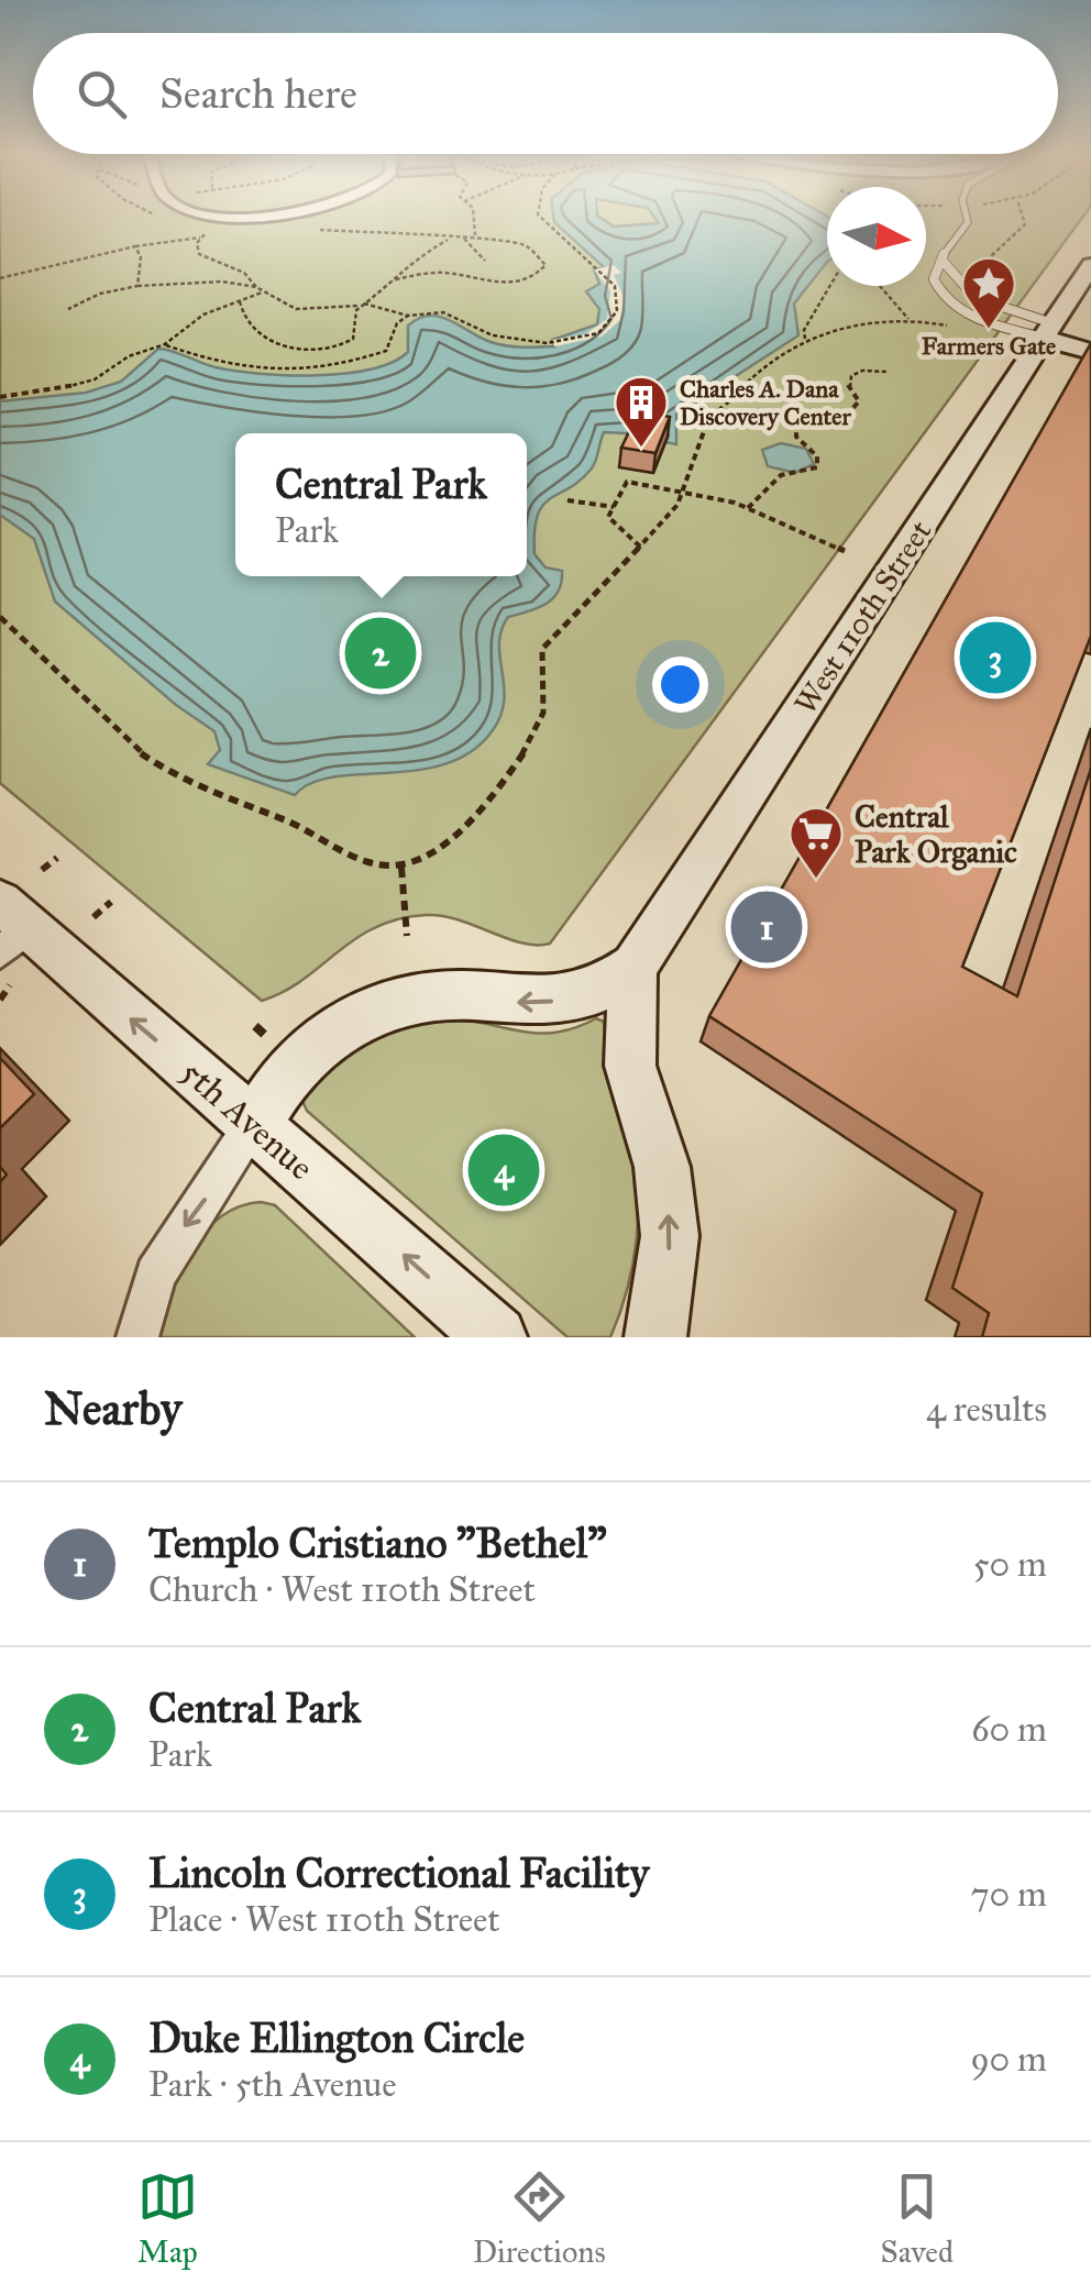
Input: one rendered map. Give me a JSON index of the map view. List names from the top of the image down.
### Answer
{
  "streets": {
    "main road": ["West 110th Street", "5th Avenue"]
  },
  "one_way": ["5th Avenue"],
  "places": {
    "place": ["Farmers Gate"],
    "building": ["Charles A. Dana Discovery Center"],
    "supermarket": ["Central Park Organic"]
  },
  "north": "right",
  "page": {
    "search": "Search here",
    "popup": ["Central Park", "Park"],
    "pins": [
      "2",
      "3",
      "1",
      "4"
    ],
    "heading": ["Nearby", "4 results"],
    "list": [
      {
        "mark": "1",
        "name": "Templo Cristiano \"Bethel\"",
        "note": "Church · West 110th Street",
        "value": "50 m"
      },
      {
        "mark": "2",
        "name": "Central Park",
        "note": "Park",
        "value": "60 m"
      },
      {
        "mark": "3",
        "name": "Lincoln Correctional Facility",
        "note": "Place · West 110th Street",
        "value": "70 m"
      },
      {
        "mark": "4",
        "name": "Duke Ellington Circle",
        "note": "Park · 5th Avenue",
        "value": "90 m"
      }
    ],
    "nav": ["Map", "Directions", "Saved"]
  }
}
